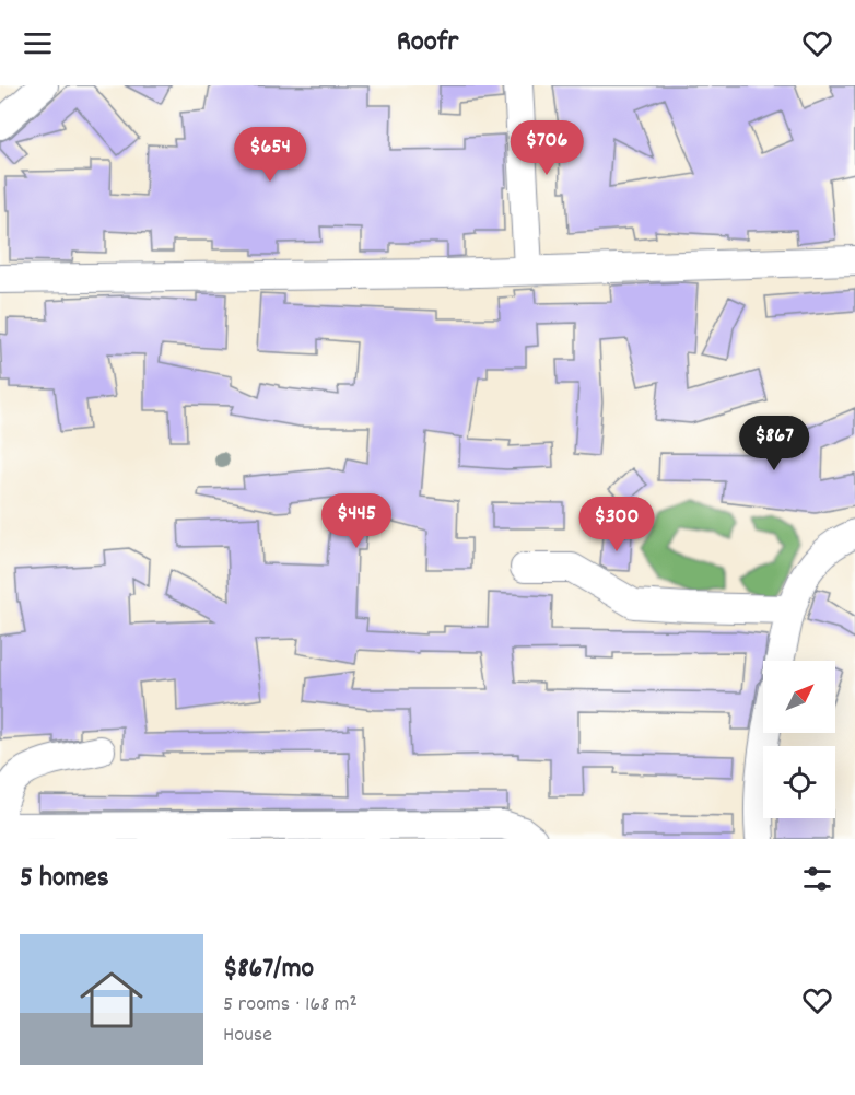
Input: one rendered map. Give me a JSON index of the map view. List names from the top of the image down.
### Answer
{
  "north": "top right",
  "page": {
    "header": "Roofr",
    "price": [
      "$706",
      "$654",
      "$867",
      "$445",
      "$300"
    ],
    "heading": "5 homes",
    "list": [
      {
        "name": "$867/mo",
        "note": "5 rooms · 168 m² · House"
      }
    ]
  }
}
